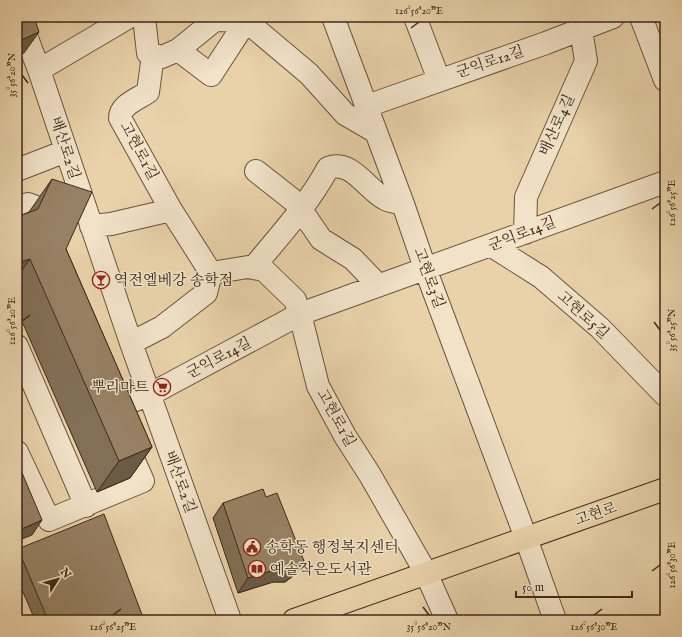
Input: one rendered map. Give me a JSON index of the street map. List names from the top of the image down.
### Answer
{
  "streets": {
    "main road": ["고현로"],
    "street": [
      "군익로12길",
      "배산로4길",
      "배산로2길",
      "고현로1길",
      "군익로14길",
      "고현로3길",
      "고현로5길"
    ]
  },
  "crossings": [
    ["군익로12길", "배산로4길"],
    ["군익로12길", "고현로3길"],
    ["배산로4길", "군익로14길"],
    ["배산로2길", "군익로14길"],
    ["고현로1길", "군익로14길"],
    ["고현로1길", "고현로"],
    ["군익로14길", "고현로3길"],
    ["군익로14길", "고현로5길"],
    ["고현로3길", "고현로"]
  ],
  "places": {
    "bar": ["역전엘베강 송학점"],
    "supermarket": ["뿌리마트"],
    "public building": ["송학동 행정복지센터"],
    "library": ["예솔작은도서관"]
  },
  "scale_bar": "50 m",
  "north": "top right",
  "coordinates": [
    "126°56'20\"E",
    "35°56'20\"N",
    "126°56'25\"E",
    "35°56'25\"N",
    "126°56'30\"E"
  ]
}
